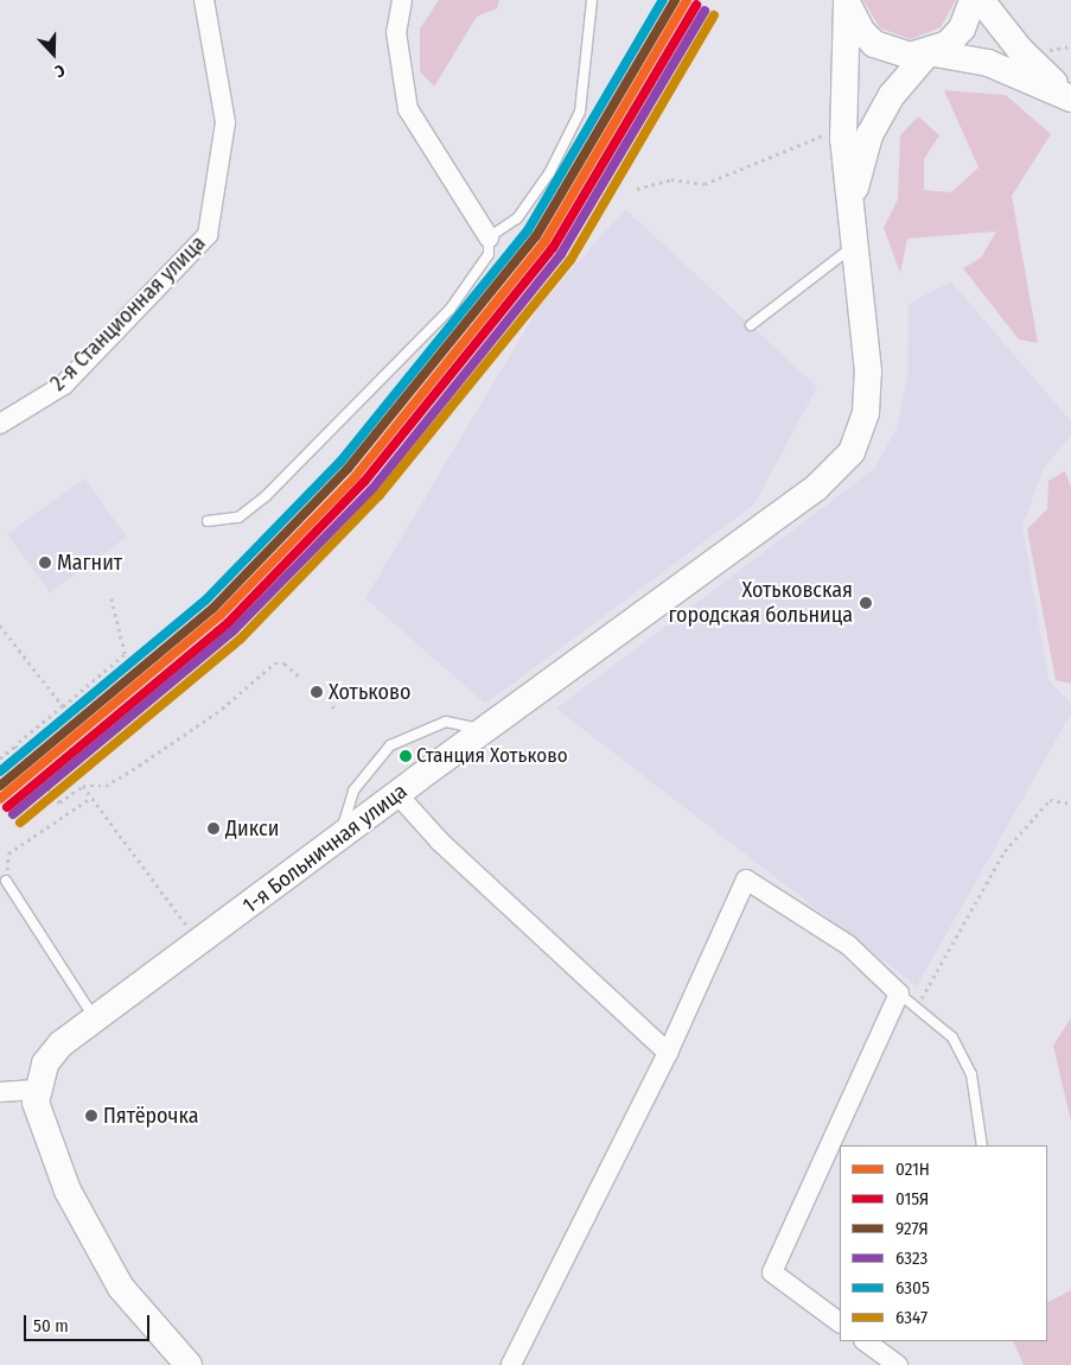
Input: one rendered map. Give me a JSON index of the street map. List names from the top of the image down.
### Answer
{
  "streets": {
    "main road": ["1-я Больничная улица"],
    "street": ["2-я Станционная улица"]
  },
  "places": [
    "Магнит",
    "Хотьковская городская больница",
    "Хотьково",
    "Станция Хотьково",
    "Дикси",
    "Пятёрочка"
  ],
  "lines": [
    "transit line 021Н",
    "transit line 927Я",
    "transit line 6305",
    "transit line 015Я",
    "transit line 6323",
    "transit line 6347"
  ],
  "legend": [
    "021Н",
    "015Я",
    "927Я",
    "6323",
    "6305",
    "6347"
  ],
  "scale_bar": "50 m",
  "north": "bottom"
}
